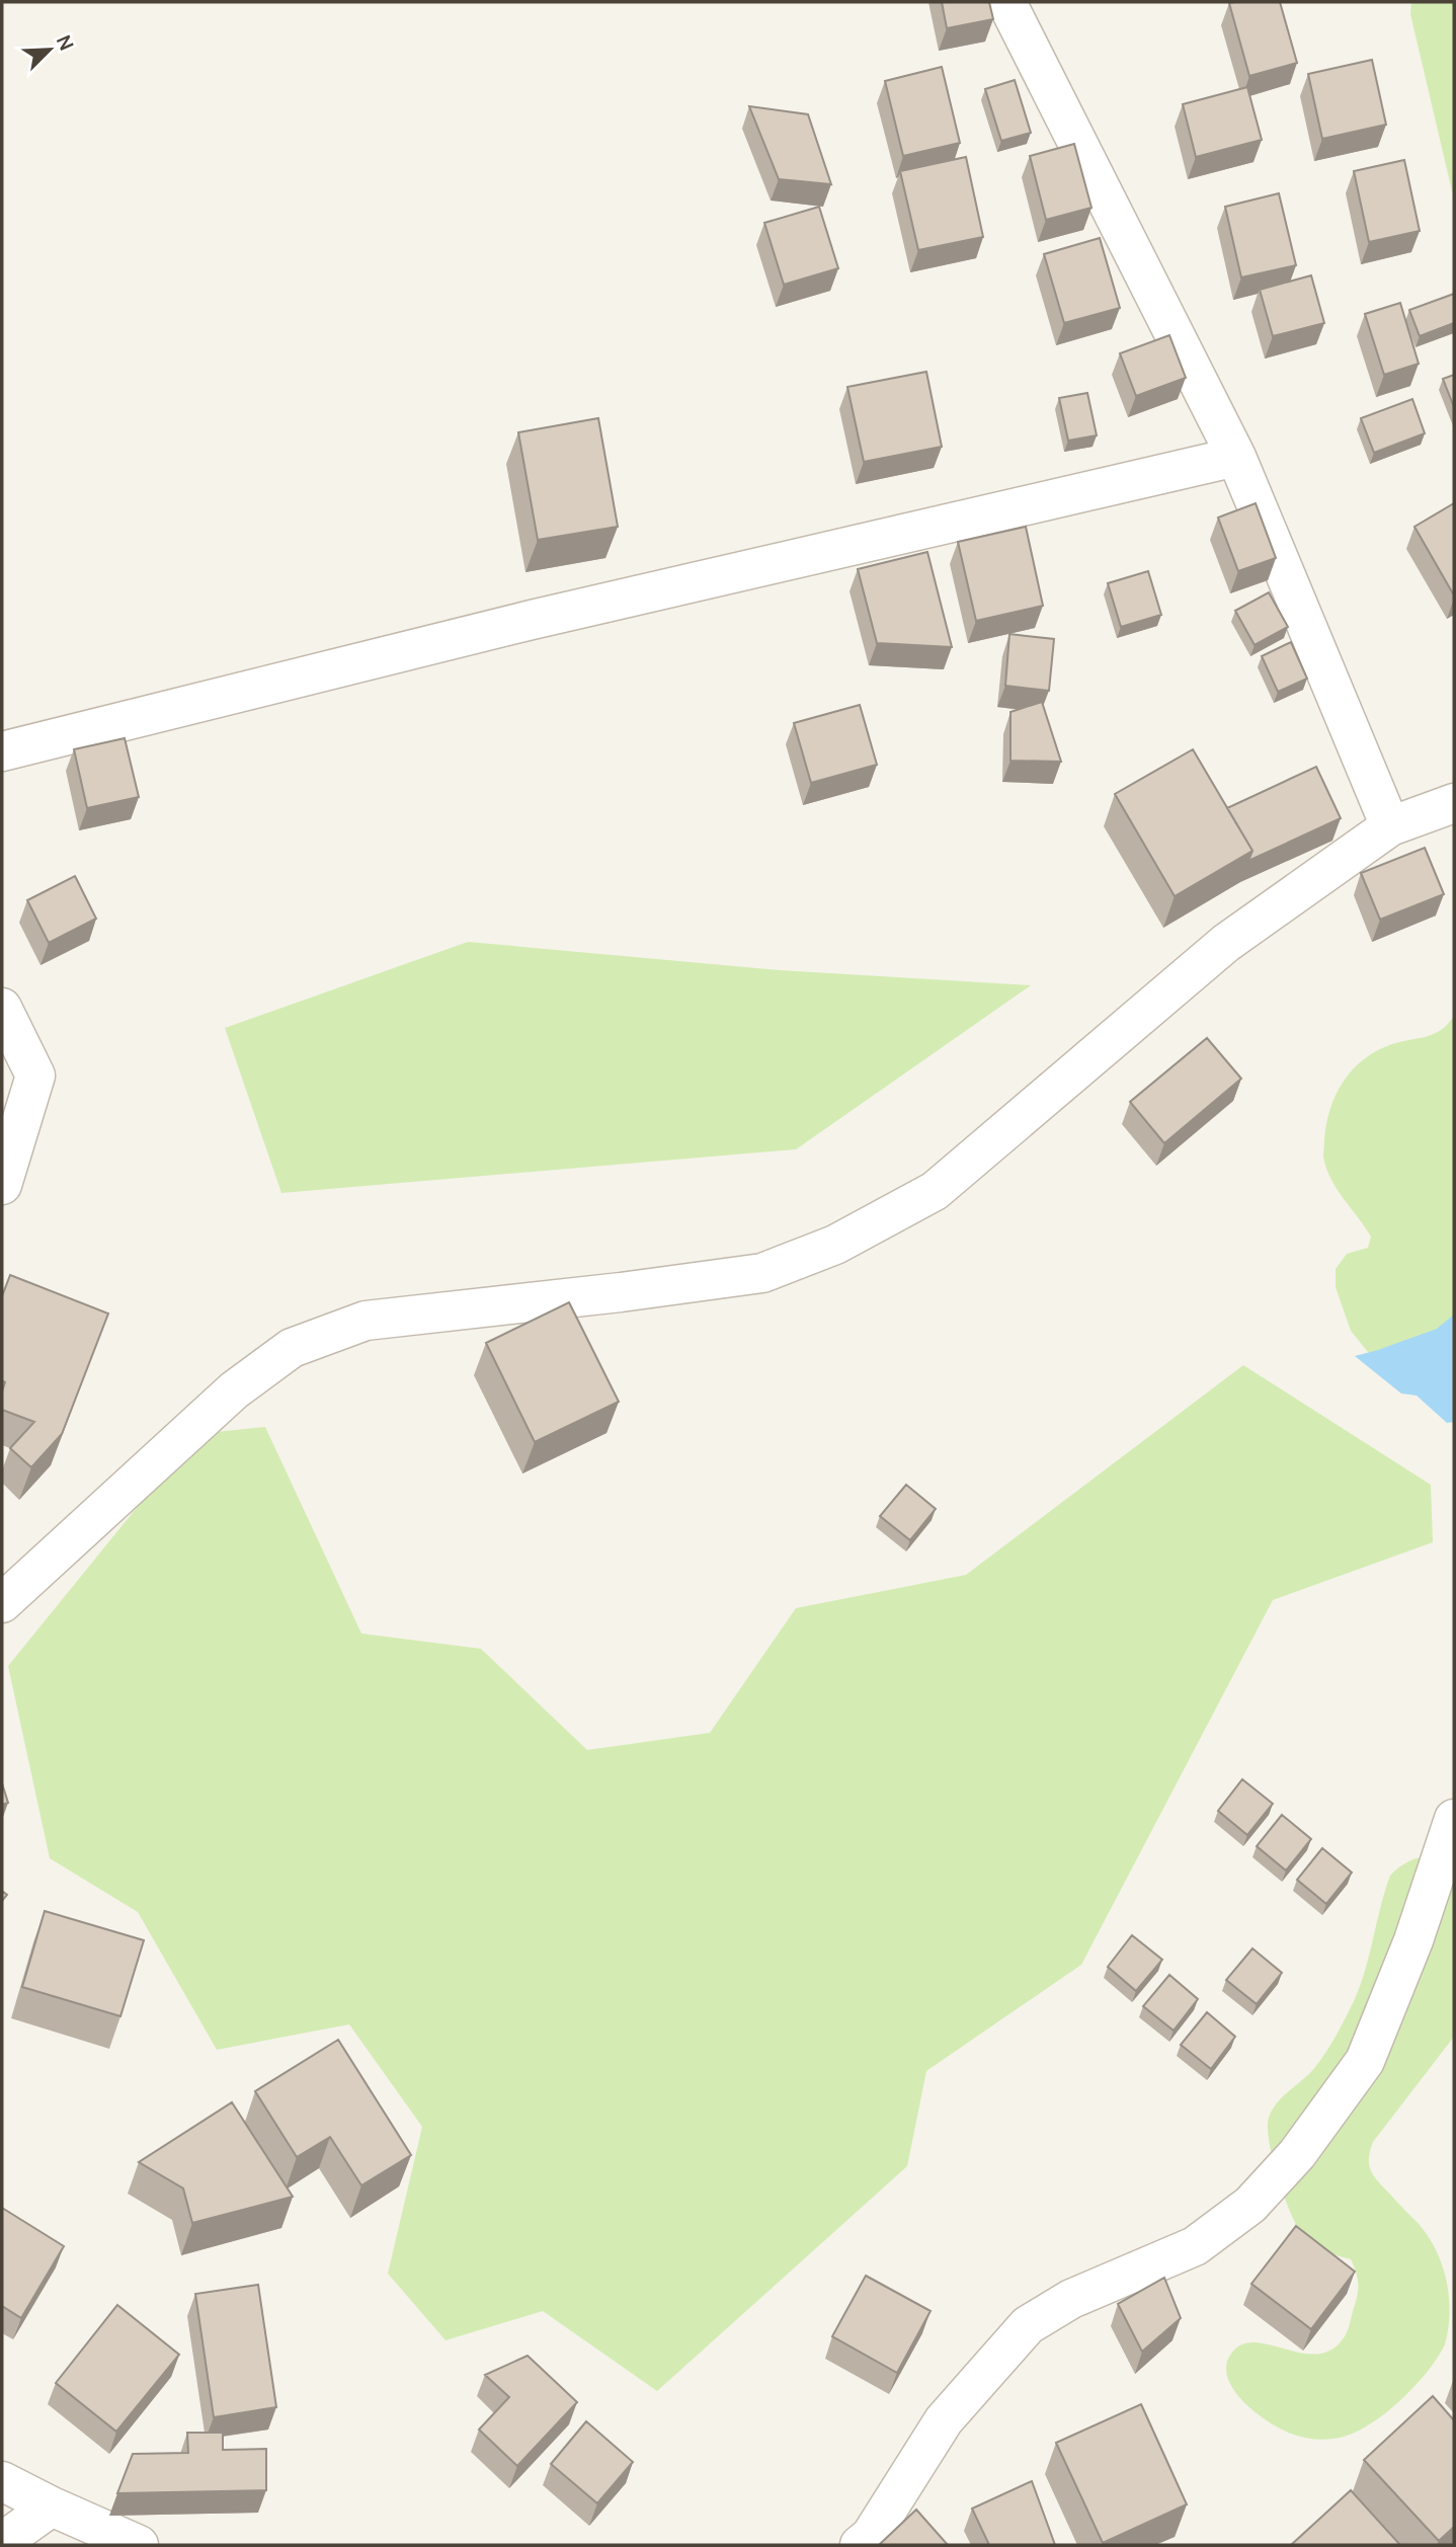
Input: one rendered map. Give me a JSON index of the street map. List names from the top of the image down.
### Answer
{
  "north": "top right"
}
